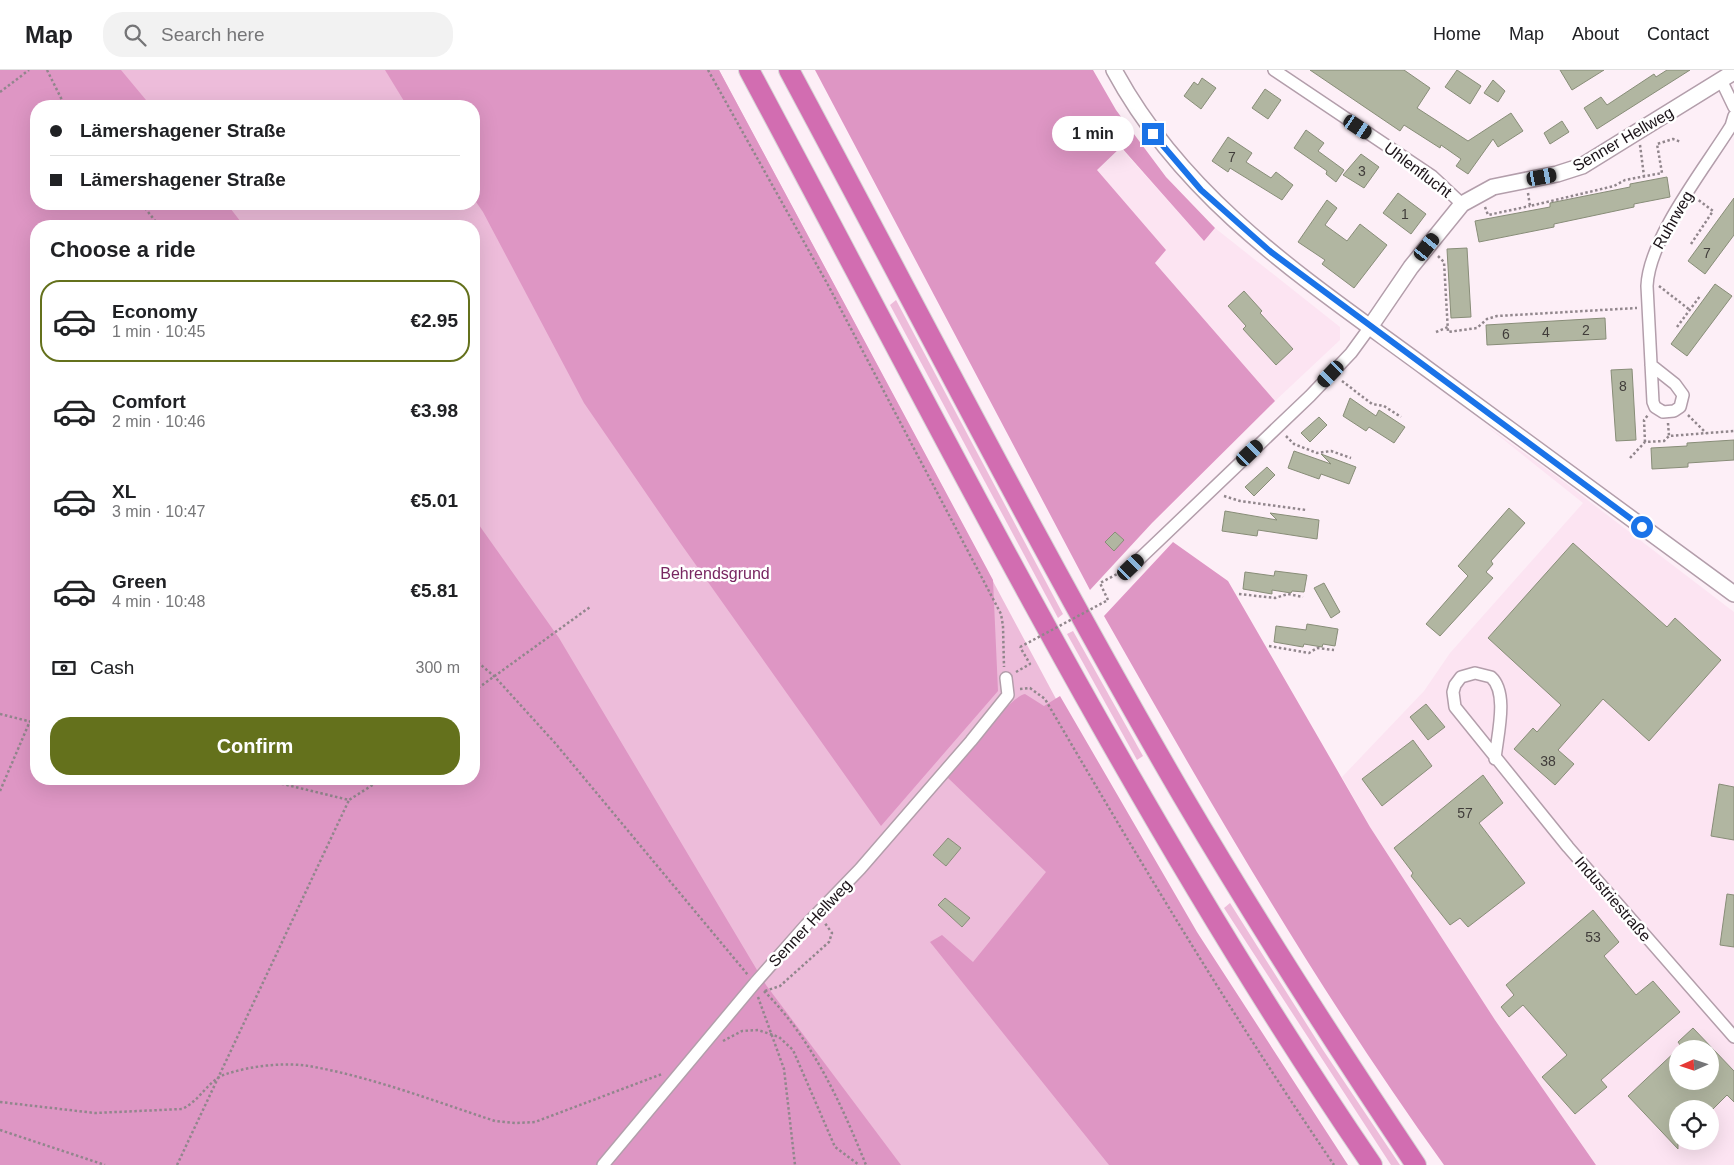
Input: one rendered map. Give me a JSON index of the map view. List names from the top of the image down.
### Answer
{
  "streets": {
    "main road": ["Senner Hellweg"],
    "street": ["Uhlenflucht", "Ruhrweg", "Industriestraße"]
  },
  "crossings": [
    ["Senner Hellweg", "Uhlenflucht"]
  ],
  "parks": ["Behrendsgrund"],
  "house_numbers": [
    "7",
    "3",
    "1",
    "7",
    "2",
    "4",
    "6",
    "8",
    "38",
    "57",
    "53"
  ],
  "north": "left",
  "page": {
    "header": "Map",
    "search": "Search here",
    "nav": [
      "Home",
      "Map",
      "About",
      "Contact"
    ],
    "banner": ["Lämershagener Straße", "Lämershagener Straße"],
    "bubble": "1 min",
    "heading": "Choose a ride",
    "list": [
      {
        "name": "Economy",
        "note": "1 min · 10:45",
        "value": "€2.95"
      },
      {
        "name": "Comfort",
        "note": "2 min · 10:46",
        "value": "€3.98"
      },
      {
        "name": "XL",
        "note": "3 min · 10:47",
        "value": "€5.01"
      },
      {
        "name": "Green",
        "note": "4 min · 10:48",
        "value": "€5.81"
      }
    ],
    "pay": ["Cash", "300 m"],
    "buttons": "Confirm"
  }
}
